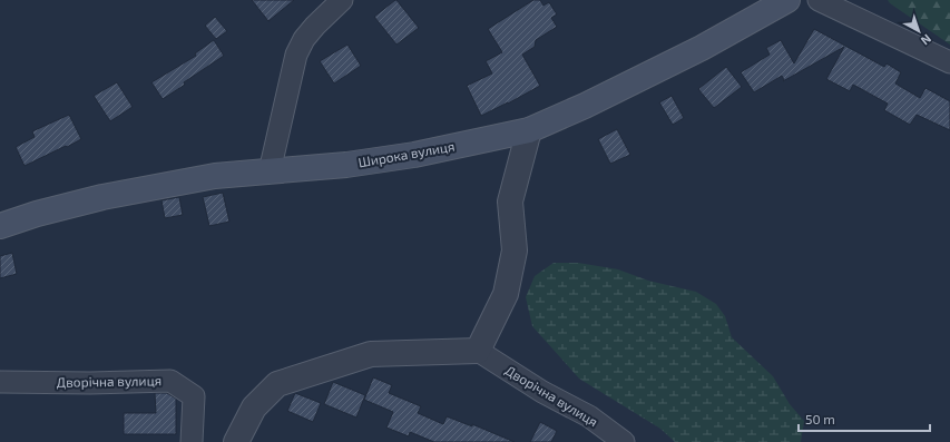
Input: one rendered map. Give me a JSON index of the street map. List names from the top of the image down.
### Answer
{
  "streets": {
    "main road": ["Широка вулиця"],
    "street": ["Дворічна вулиця"]
  },
  "scale_bar": "50 m",
  "north": "bottom right"
}
